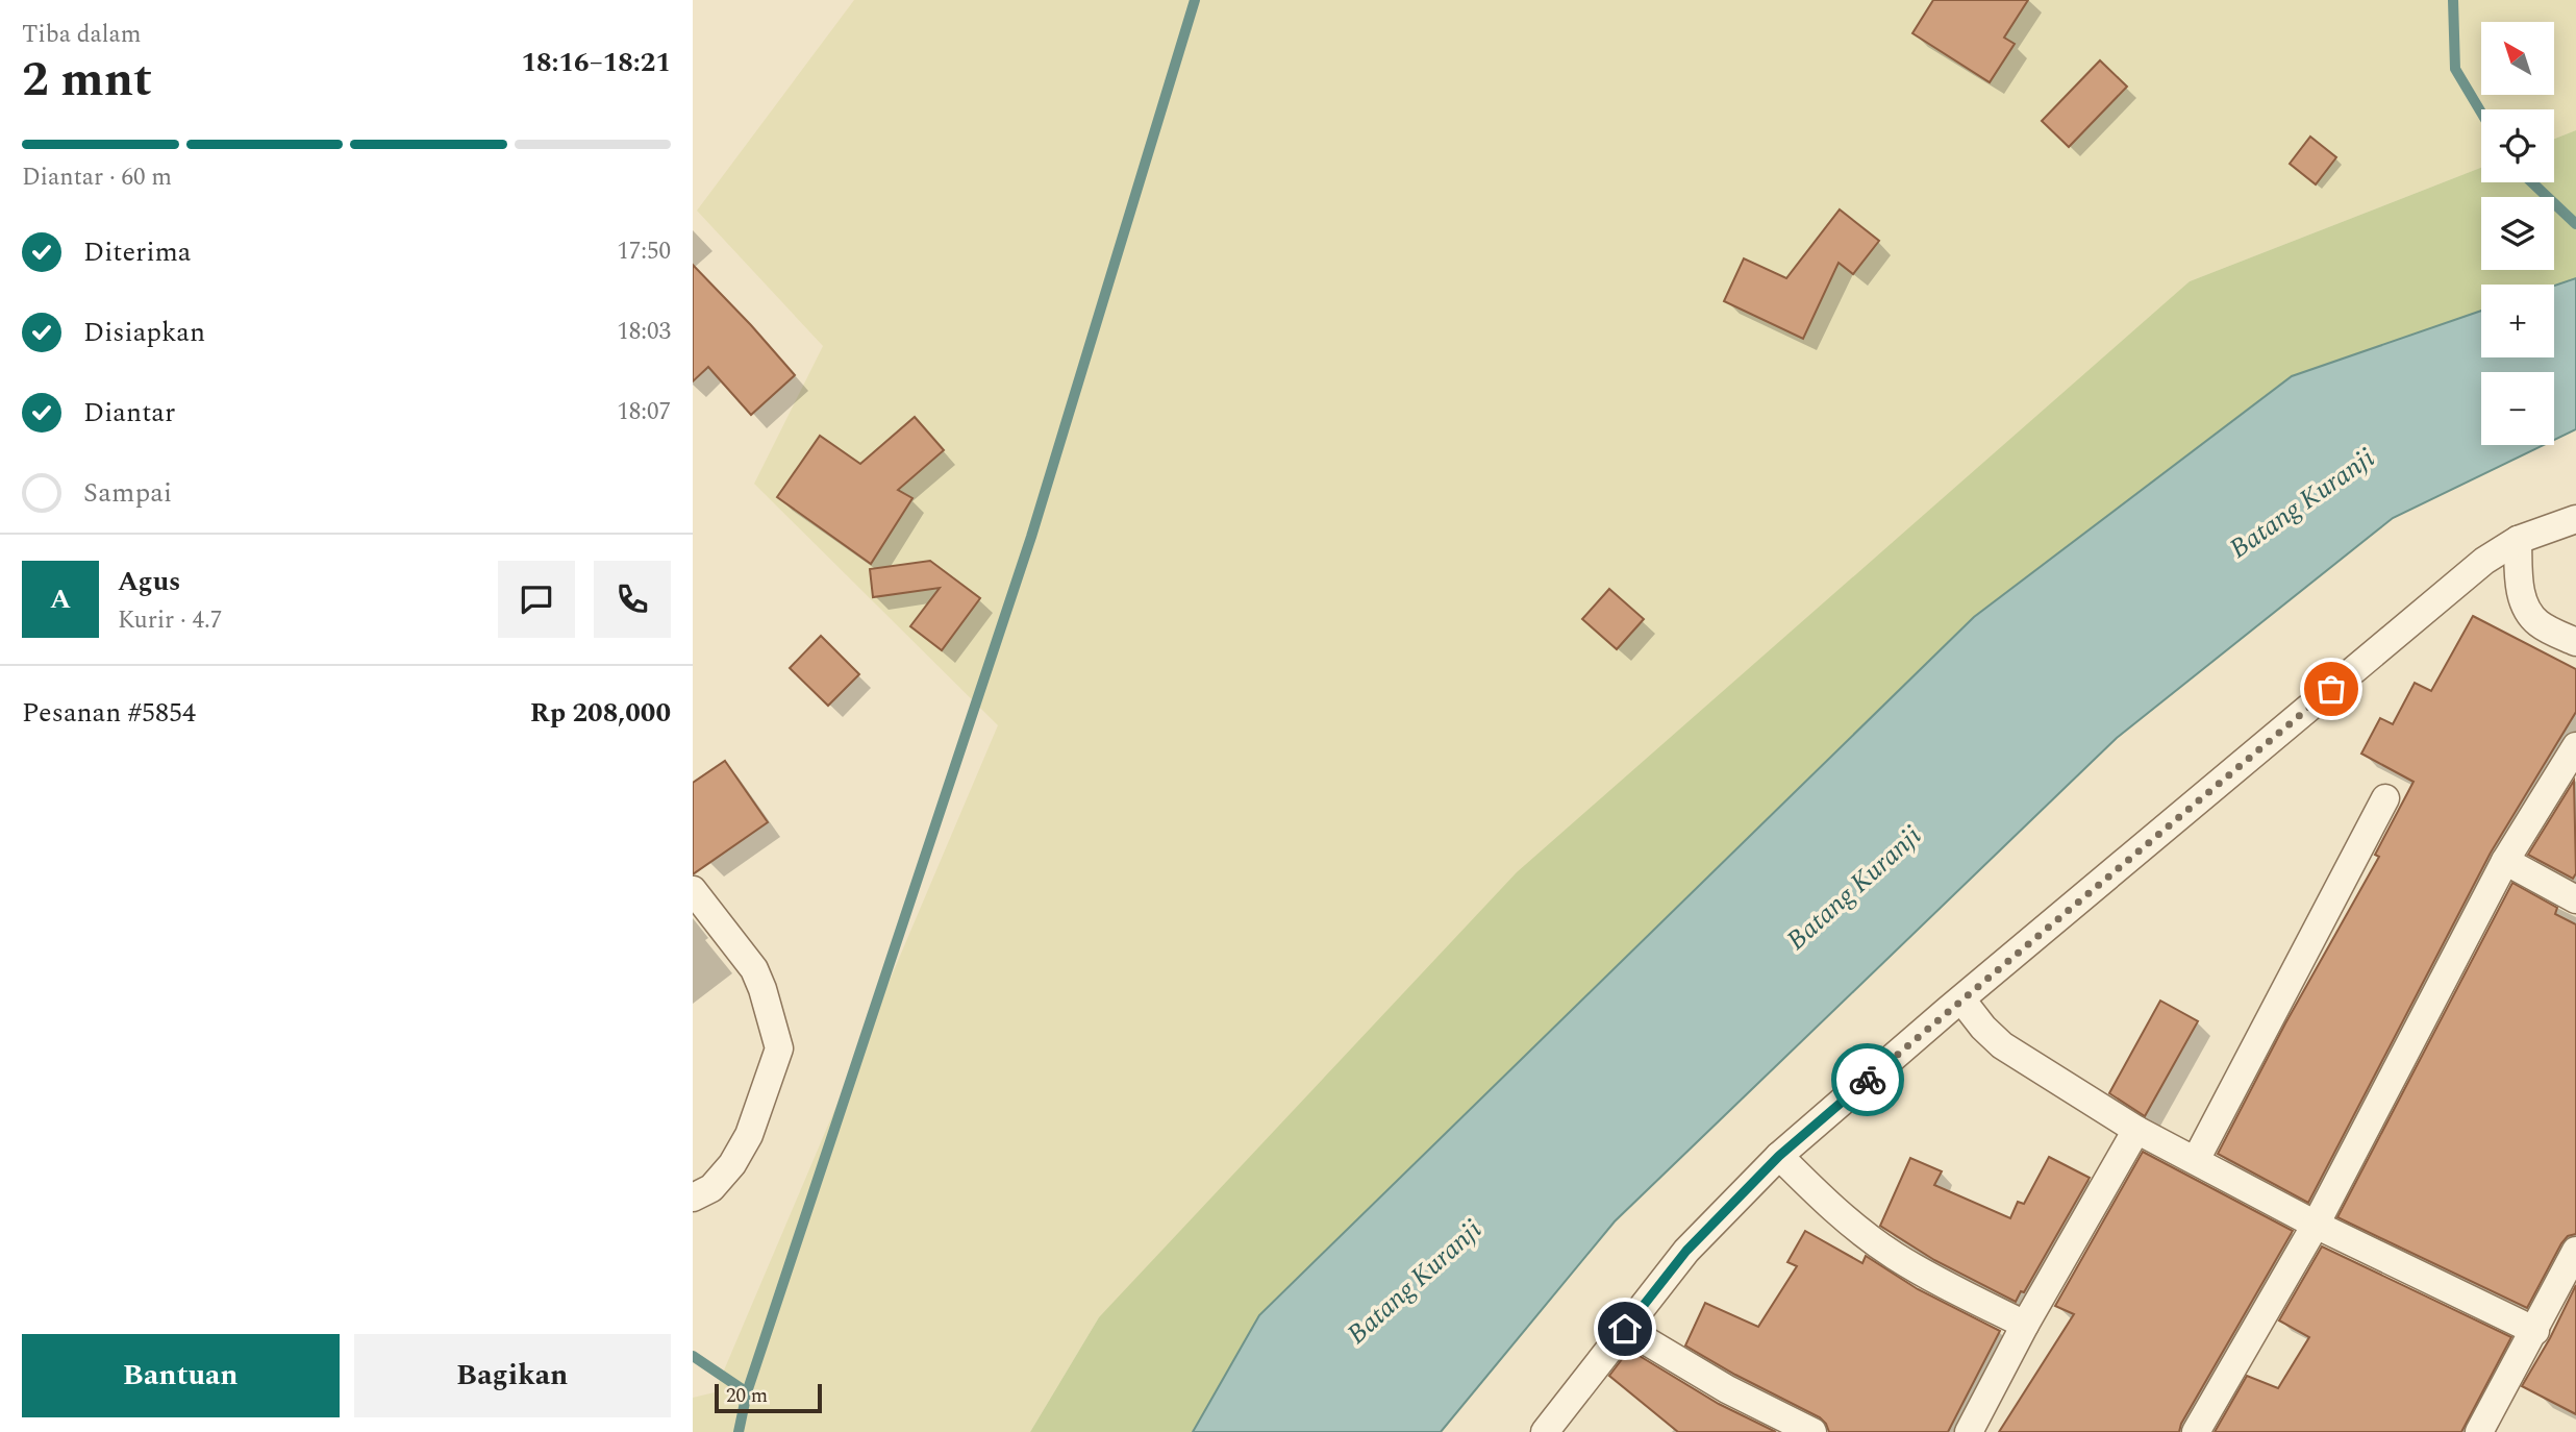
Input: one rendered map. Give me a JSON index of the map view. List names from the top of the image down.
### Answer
{
  "water": ["Batang Kuranji"],
  "scale_bar": "20 m",
  "north": "top left",
  "page": {
    "heading": ["2 mnt", "Tiba dalam", "18:16–18:21"],
    "panel": [
      "Agus",
      "Kurir · 4.7",
      "Pesanan #5854",
      "Rp 208,000"
    ],
    "map_buttons": ["+", "−"],
    "bar": "Diantar · 60 m",
    "list": [
      ["Diterima", "17:50"],
      ["Disiapkan", "18:03"],
      ["Diantar", "18:07"],
      "Sampai"
    ],
    "round": "A",
    "buttons": ["Bantuan", "Bagikan"],
    "scale": "20 m"
  }
}
